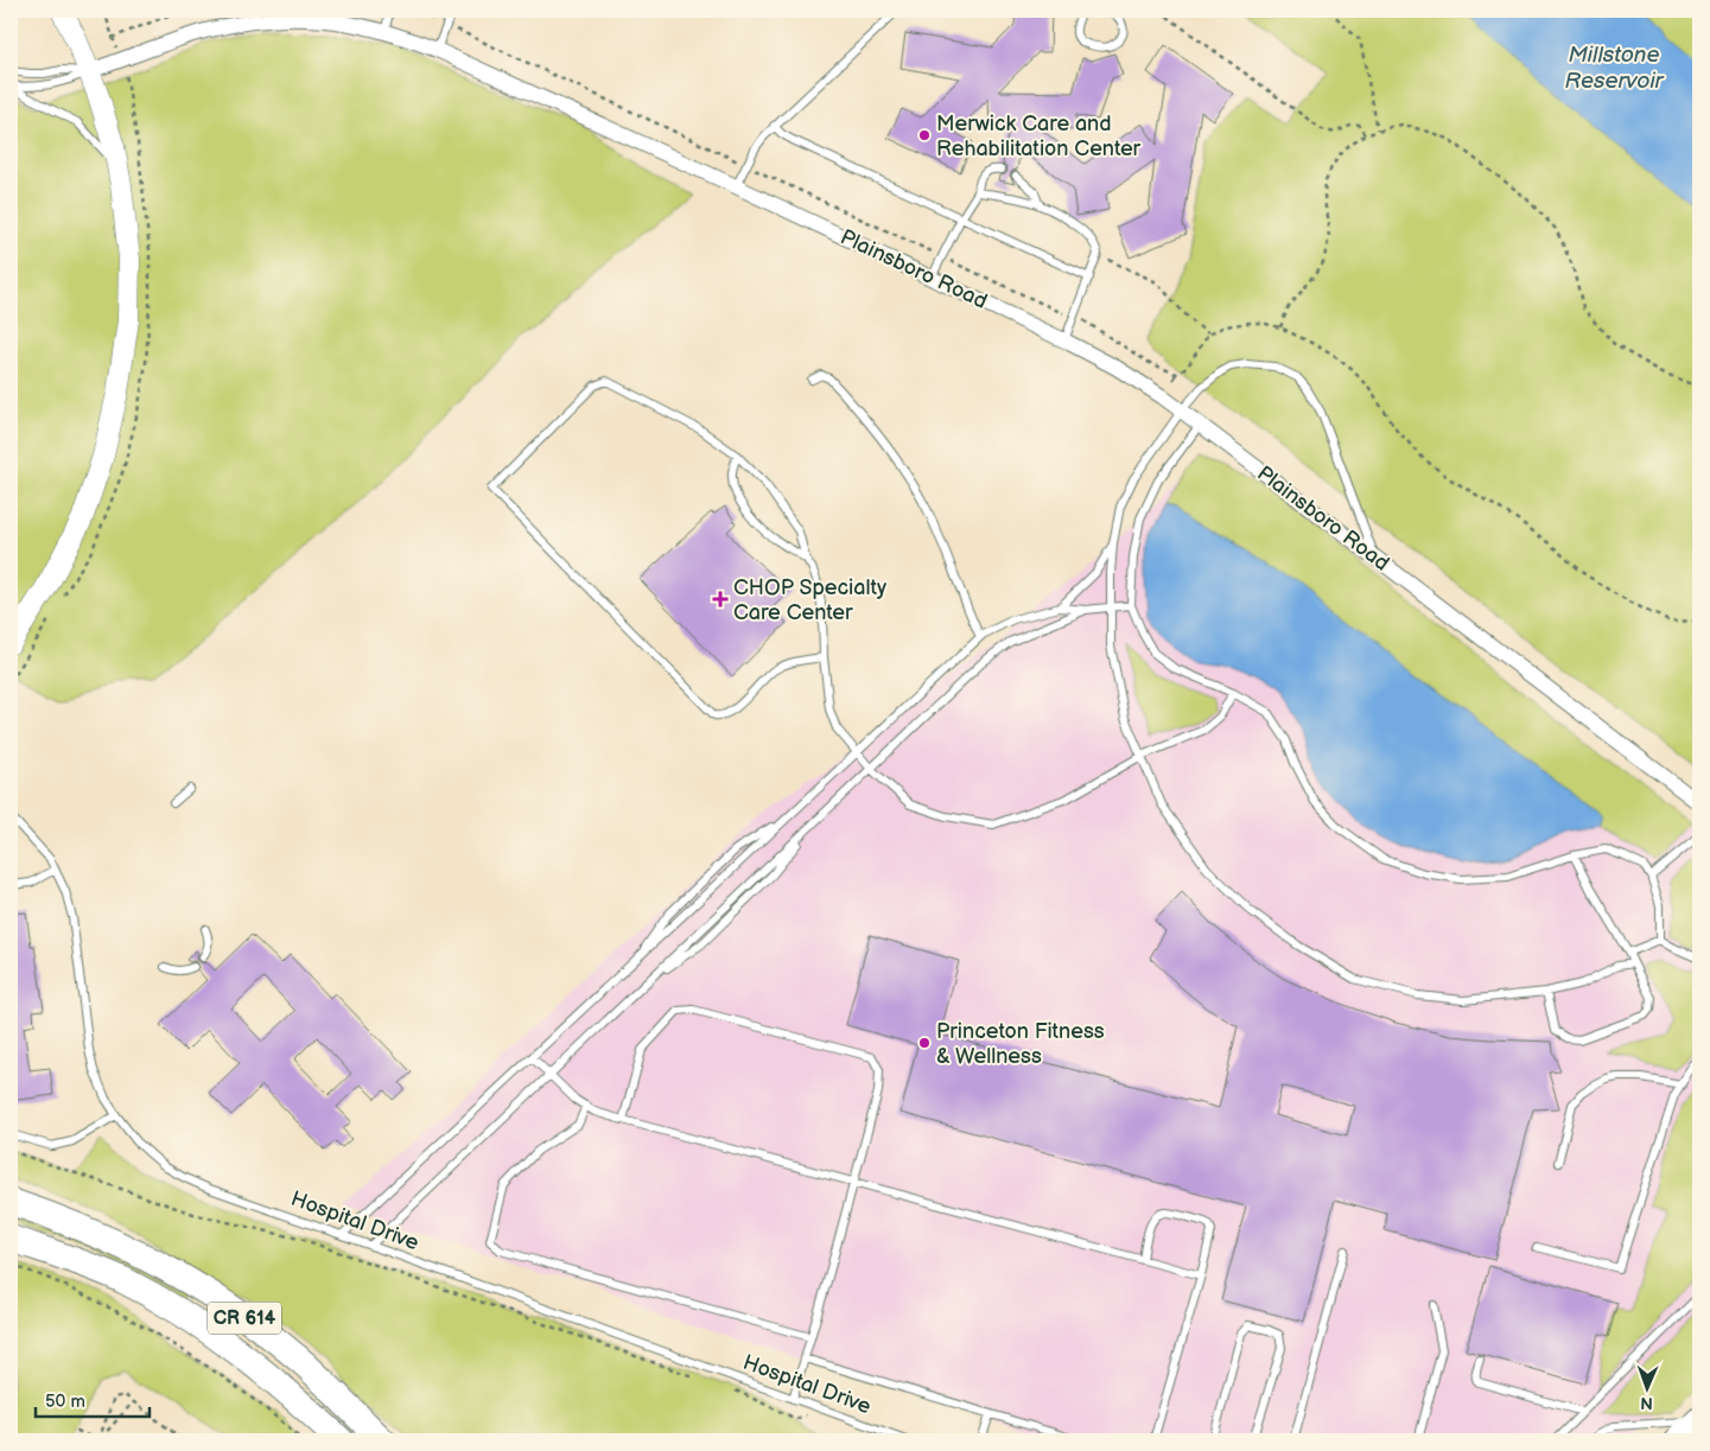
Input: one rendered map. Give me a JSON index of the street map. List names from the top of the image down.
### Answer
{
  "streets": {
    "highway": ["CR 614"],
    "street": ["Plainsboro Road"],
    "lane": ["Hospital Drive"]
  },
  "water": ["Millstone Reservoir"],
  "places": {
    "other": ["Merwick Care and Rehabilitation Center", "Princeton Fitness & Wellness"],
    "health": ["CHOP Specialty Care Center"]
  },
  "scale_bar": "50 m",
  "north": "bottom"
}
